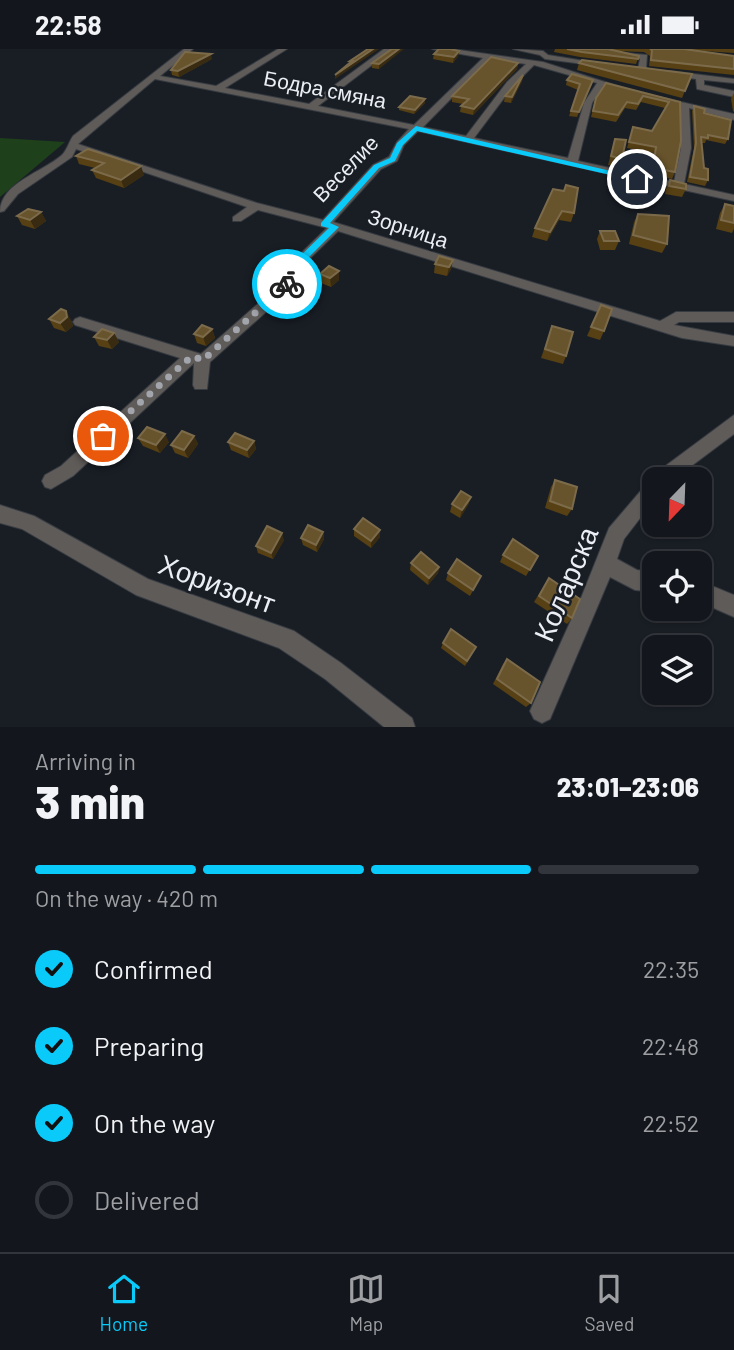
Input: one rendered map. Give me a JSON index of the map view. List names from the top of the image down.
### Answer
{
  "streets": {
    "street": [
      "Бодра смяна",
      "Веселие",
      "Зорница",
      "Хоризонт",
      "Коларска"
    ]
  },
  "crossings": [
    ["Бодра смяна", "Веселие"],
    ["Веселие", "Зорница"]
  ],
  "north": "bottom left",
  "page": {
    "status": "22:58",
    "heading": ["3 min", "Arriving in", "23:01–23:06"],
    "bar": "On the way · 420 m",
    "list": [
      ["Confirmed", "22:35"],
      ["Preparing", "22:48"],
      ["On the way", "22:52"],
      "Delivered"
    ],
    "tabs": ["Home", "Map", "Saved"]
  }
}
